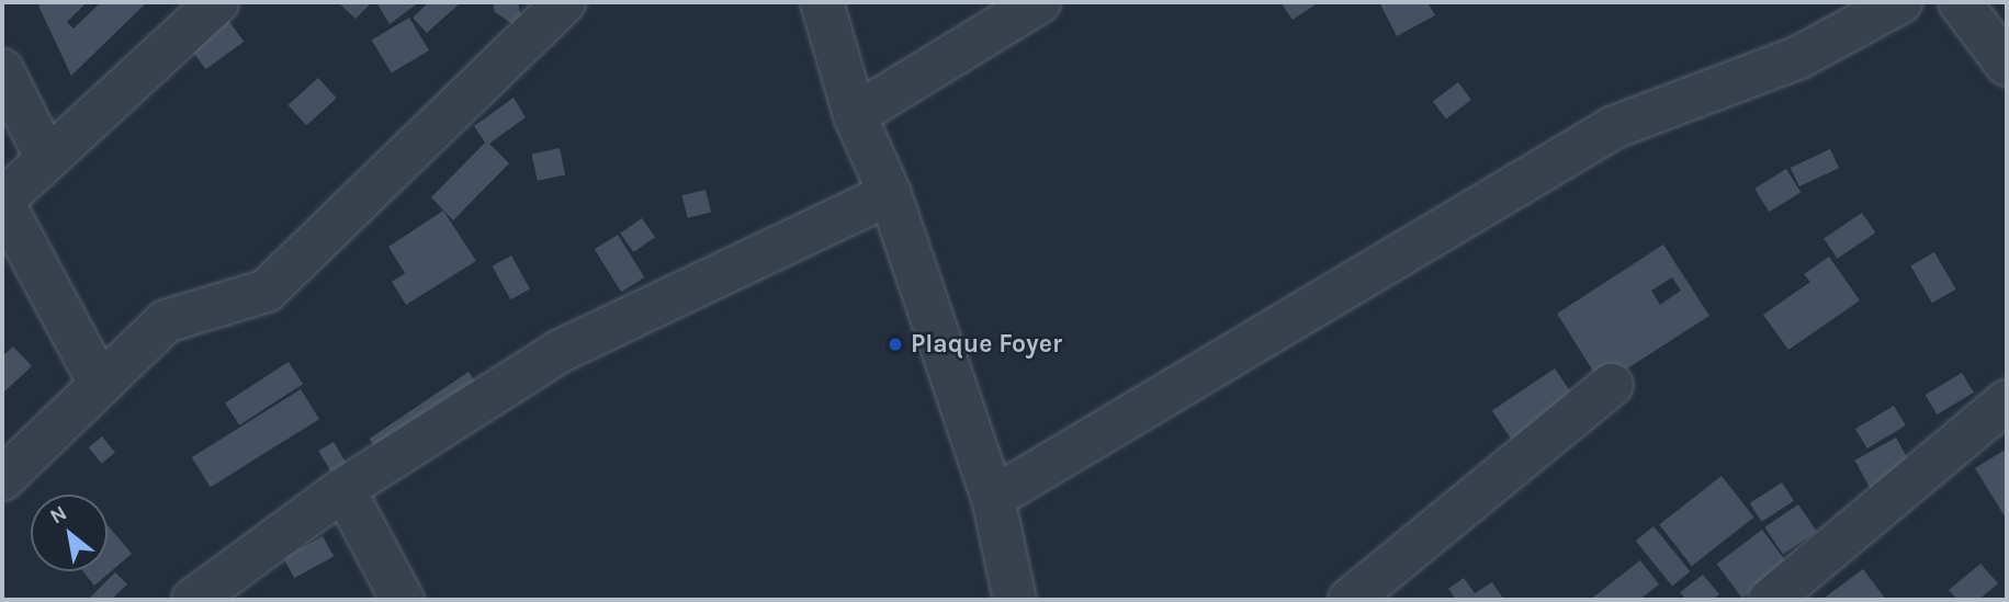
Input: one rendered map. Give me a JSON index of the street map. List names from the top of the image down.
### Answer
{
  "places": ["Plaque Foyer"],
  "north": "top left"
}
